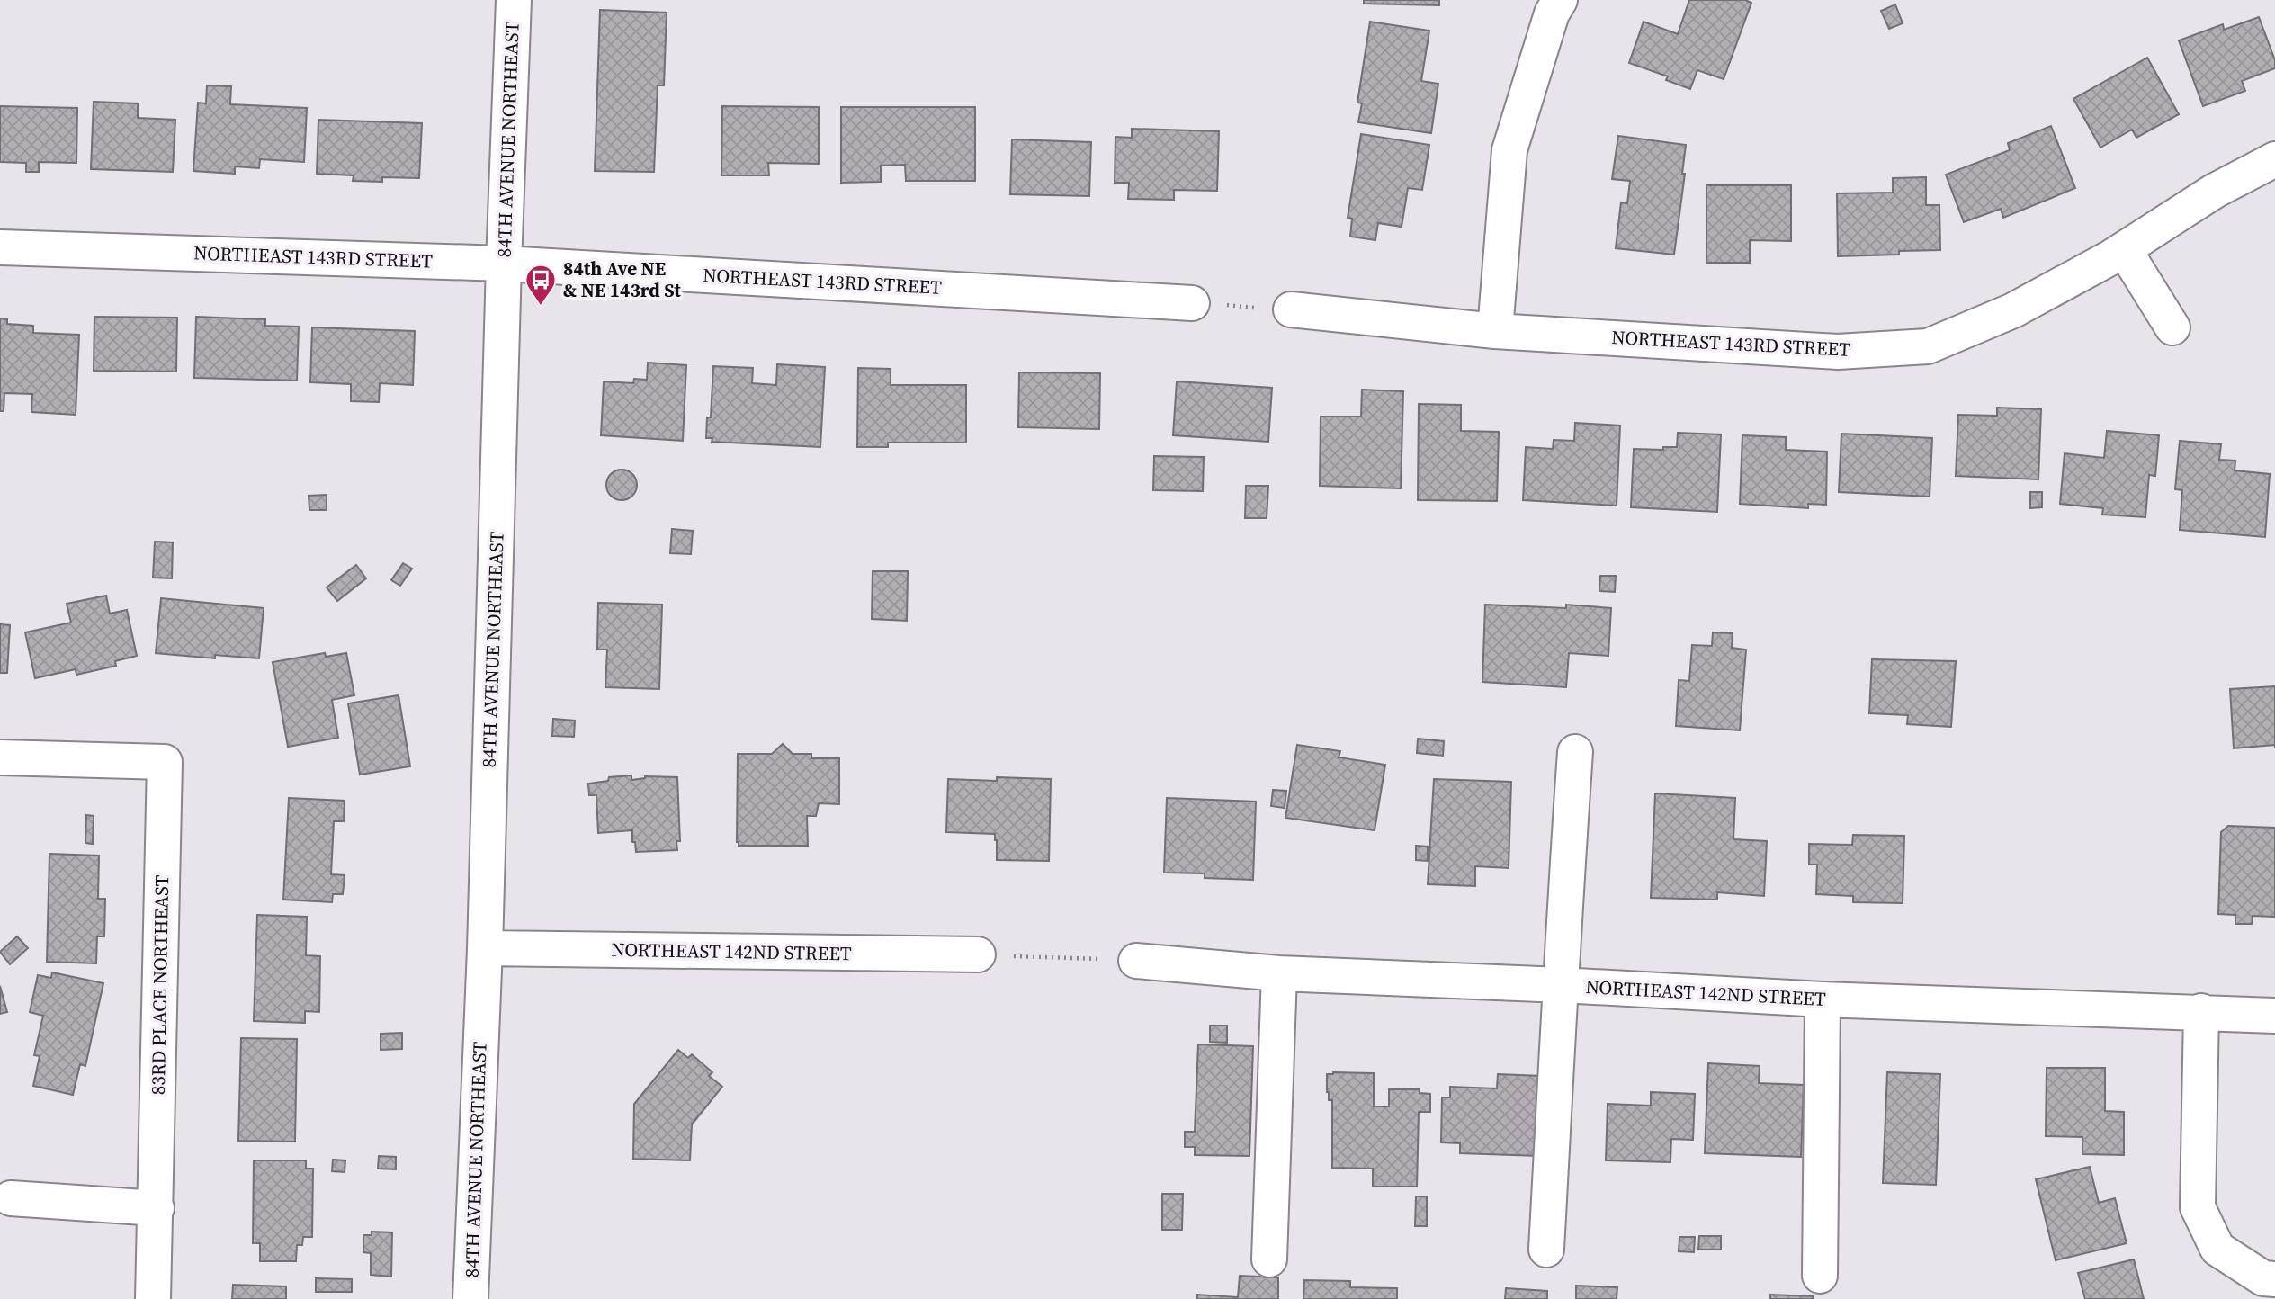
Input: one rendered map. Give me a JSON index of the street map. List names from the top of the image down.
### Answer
{
  "streets": {
    "street": [
      "84TH AVENUE NORTHEAST",
      "NORTHEAST 143RD STREET",
      "NORTHEAST 142ND STREET",
      "83RD PLACE NORTHEAST"
    ]
  },
  "crossings": [
    ["84TH AVENUE NORTHEAST", "NORTHEAST 143RD STREET"],
    ["84TH AVENUE NORTHEAST", "NORTHEAST 142ND STREET"]
  ],
  "places": {
    "bus stop": ["84th Ave NE & NE 143rd St"]
  }
}
